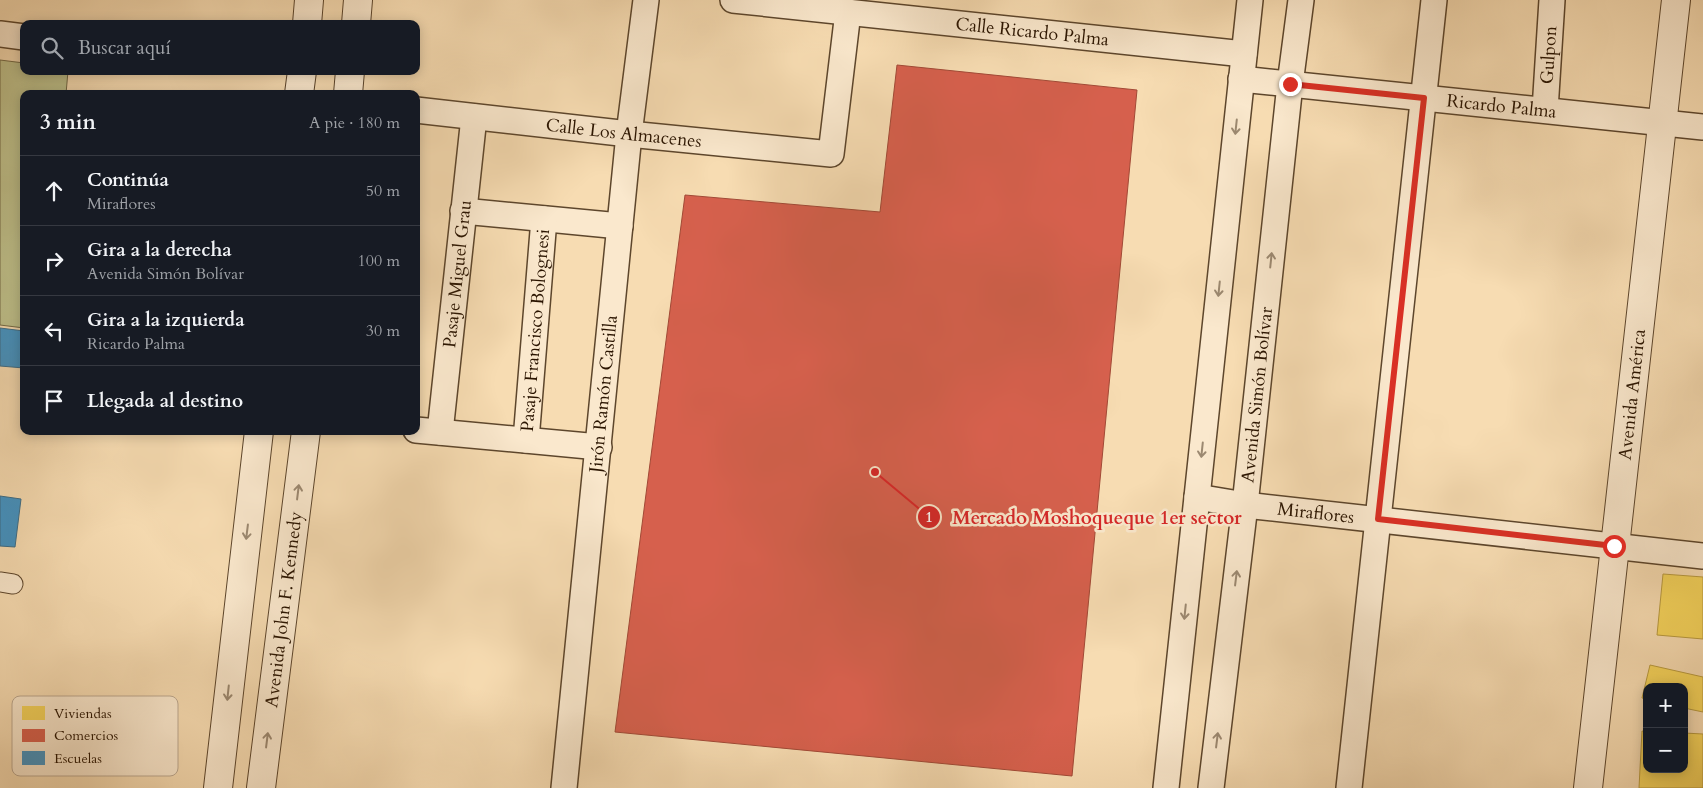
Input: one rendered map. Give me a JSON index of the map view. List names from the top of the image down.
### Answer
{
  "streets": {
    "street": [
      "Calle Ricardo Palma",
      "Gulpon",
      "Ricardo Palma",
      "Calle Los Almacenes",
      "Pasaje Miguel Grau",
      "Pasaje Francisco Bolognesi",
      "Jirón Ramón Castilla",
      "Avenida Simón Bolívar",
      "Avenida América",
      "Miraflores",
      "Avenida John F. Kennedy"
    ]
  },
  "crossings": [
    ["Calle Ricardo Palma", "Calle Los Almacenes"],
    ["Gulpon", "Ricardo Palma"],
    ["Ricardo Palma", "Avenida Simón Bolívar"],
    ["Ricardo Palma", "Avenida América"],
    ["Calle Los Almacenes", "Pasaje Miguel Grau"],
    ["Calle Los Almacenes", "Jirón Ramón Castilla"],
    ["Avenida Simón Bolívar", "Miraflores"],
    ["Avenida América", "Miraflores"]
  ],
  "places": ["Mercado Moshoqueque 1er sector"],
  "legend": ["Viviendas", "Comercios", "Escuelas"],
  "page": {
    "search": "Buscar aquí",
    "heading": ["3 min", "A pie · 180 m"],
    "list": [
      ["Continúa", "Miraflores", "50 m"],
      ["Gira a la derecha", "Avenida Simón Bolívar", "100 m"],
      ["Gira a la izquierda", "Ricardo Palma", "30 m"],
      "Llegada al destino"
    ],
    "map_buttons": ["+", "−"]
  }
}
